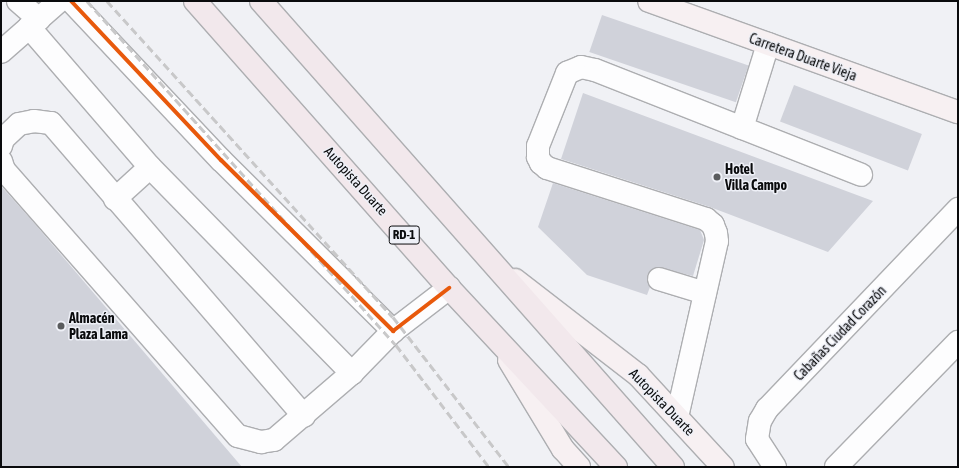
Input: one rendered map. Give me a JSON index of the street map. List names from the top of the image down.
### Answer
{
  "streets": {
    "highway": ["Autopista Duarte", "RD-1"],
    "main road": ["Carretera Duarte Vieja"],
    "street": ["Cabañas Ciudad Corazón"]
  },
  "places": ["Hotel Villa Campo", "Almacén Plaza Lama"]
}
